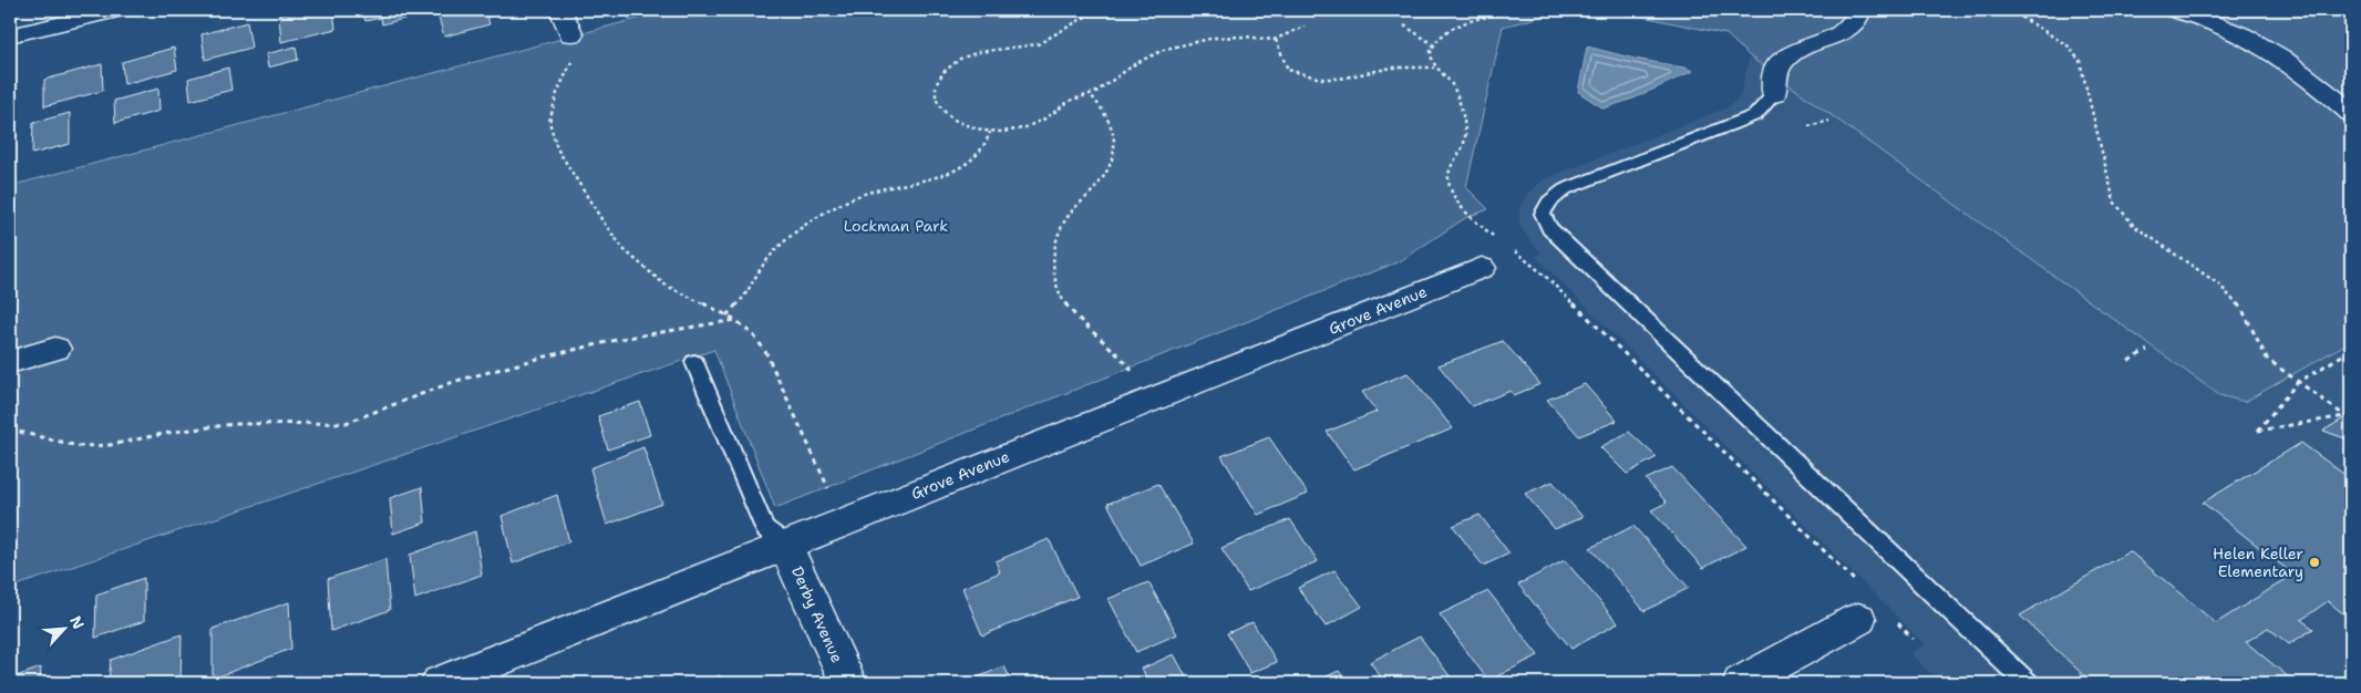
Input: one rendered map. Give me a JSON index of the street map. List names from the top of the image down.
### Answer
{
  "streets": {
    "street": ["Grove Avenue", "Derby Avenue"]
  },
  "crossings": [
    ["Grove Avenue", "Derby Avenue"]
  ],
  "parks": ["Lockman Park"],
  "places": ["Helen Keller Elementary"],
  "north": "top right"
}
